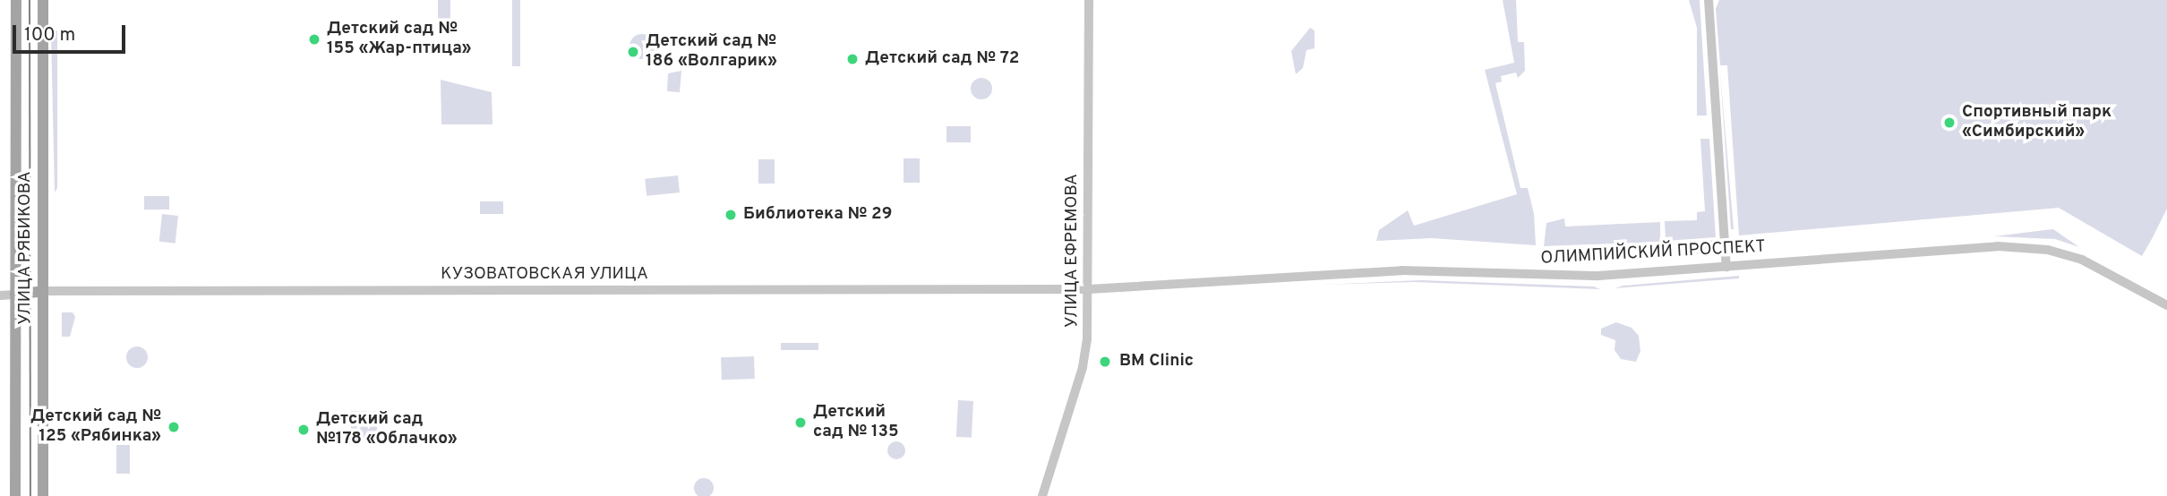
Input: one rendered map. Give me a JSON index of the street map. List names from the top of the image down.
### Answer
{
  "streets": {
    "main road": ["УЛИЦА РЯБИКОВА", "КУЗОВАТОВСКАЯ УЛИЦА"],
    "street": ["УЛИЦА ЕФРЕМОВА", "ОЛИМПИЙСКИЙ ПРОСПЕКТ"]
  },
  "crossings": [
    ["УЛИЦА РЯБИКОВА", "КУЗОВАТОВСКАЯ УЛИЦА"],
    ["УЛИЦА ЕФРЕМОВА", "ОЛИМПИЙСКИЙ ПРОСПЕКТ"],
    ["УЛИЦА ЕФРЕМОВА", "КУЗОВАТОВСКАЯ УЛИЦА"],
    ["ОЛИМПИЙСКИЙ ПРОСПЕКТ", "КУЗОВАТОВСКАЯ УЛИЦА"]
  ],
  "places": [
    "Детский сад № 155 «Жар-птица»",
    "Детский сад № 186 «Волгарик»",
    "Детский сад № 72",
    "Спортивный парк «Симбирский»",
    "Библиотека № 29",
    "BM Clinic",
    "Детский сад № 135",
    "Детский сад № 125 «Рябинка»",
    "Детский сад №178 «Облачко»"
  ],
  "scale_bar": "100 m"
}
